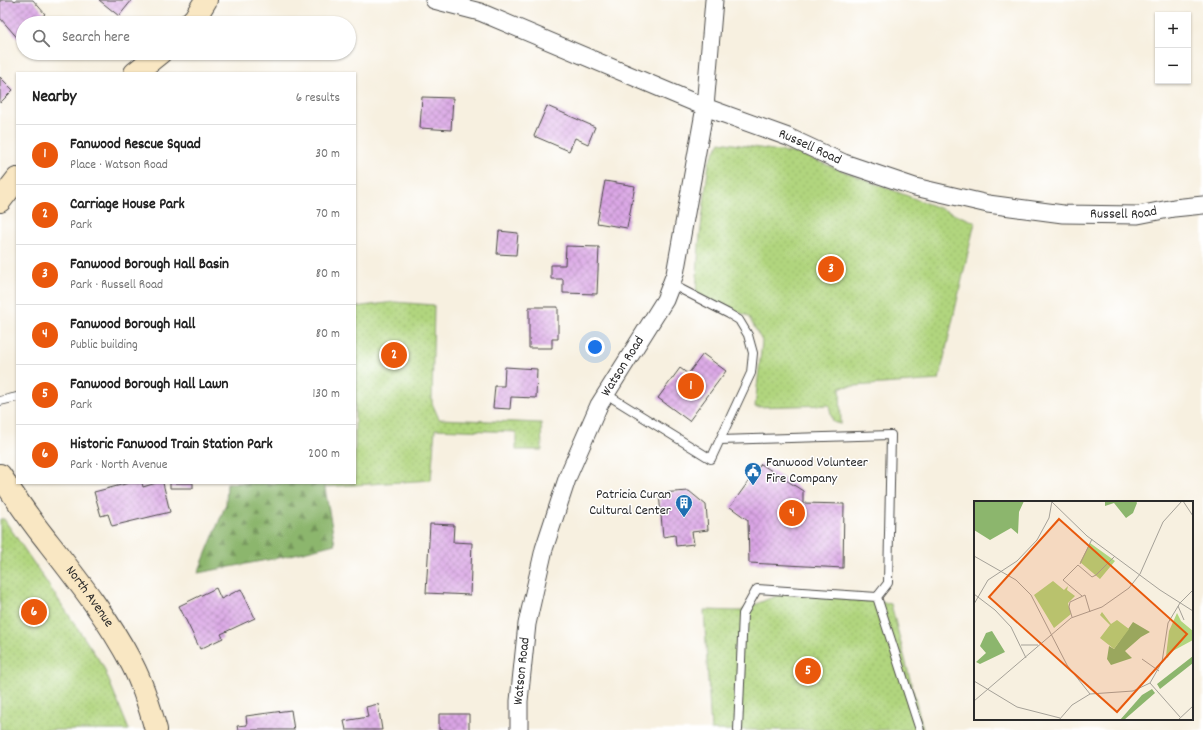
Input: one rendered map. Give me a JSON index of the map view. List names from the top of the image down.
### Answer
{
  "streets": {
    "street": ["Russell Road", "Watson Road", "North Avenue"]
  },
  "crossings": [
    ["Russell Road", "Watson Road"]
  ],
  "places": {
    "public building": ["Fanwood Volunteer Fire Company"],
    "building": ["Patricia Curan Cultural Center"]
  },
  "page": {
    "map_buttons": ["+", "−"],
    "search": "Search here",
    "heading": ["Nearby", "6 results"],
    "list": [
      {
        "mark": "1",
        "name": "Fanwood Rescue Squad",
        "note": "Place · Watson Road",
        "value": "30 m"
      },
      {
        "mark": "2",
        "name": "Carriage House Park",
        "note": "Park",
        "value": "70 m"
      },
      {
        "mark": "3",
        "name": "Fanwood Borough Hall Basin",
        "note": "Park · Russell Road",
        "value": "80 m"
      },
      {
        "mark": "4",
        "name": "Fanwood Borough Hall",
        "note": "Public building",
        "value": "80 m"
      },
      {
        "mark": "5",
        "name": "Fanwood Borough Hall Lawn",
        "note": "Park",
        "value": "130 m"
      },
      {
        "mark": "6",
        "name": "Historic Fanwood Train Station Park",
        "note": "Park · North Avenue",
        "value": "200 m"
      }
    ],
    "pins": [
      "3",
      "2",
      "1",
      "4",
      "6",
      "5"
    ]
  }
}
